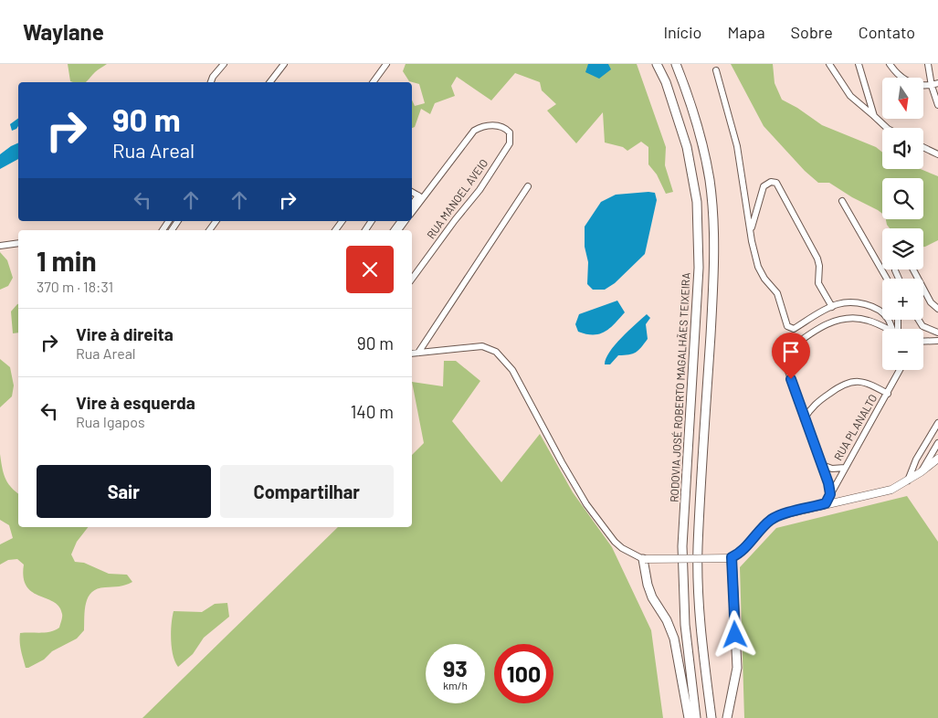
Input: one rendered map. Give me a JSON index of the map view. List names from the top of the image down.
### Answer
{
  "streets": {
    "highway": ["RODOVIA JOSÉ ROBERTO MAGALHÃES TEIXEIRA"],
    "street": ["RUA MANOEL AVEIO", "RUA PLANALTO"]
  },
  "north": "bottom",
  "page": {
    "header": "Waylane",
    "nav": [
      "Início",
      "Mapa",
      "Sobre",
      "Contato"
    ],
    "map_buttons": ["+", "−"],
    "turn": ["90 m", "Rua Areal"],
    "heading": ["1 min", "370 m · 18:31"],
    "list": [
      {
        "name": "Vire à direita",
        "note": "Rua Areal",
        "value": "90 m"
      },
      {
        "name": "Vire à esquerda",
        "note": "Rua Igapos",
        "value": "140 m"
      }
    ],
    "buttons": ["Sair", "Compartilhar"],
    "speed": "93 km/h",
    "limit": "100"
  }
}
